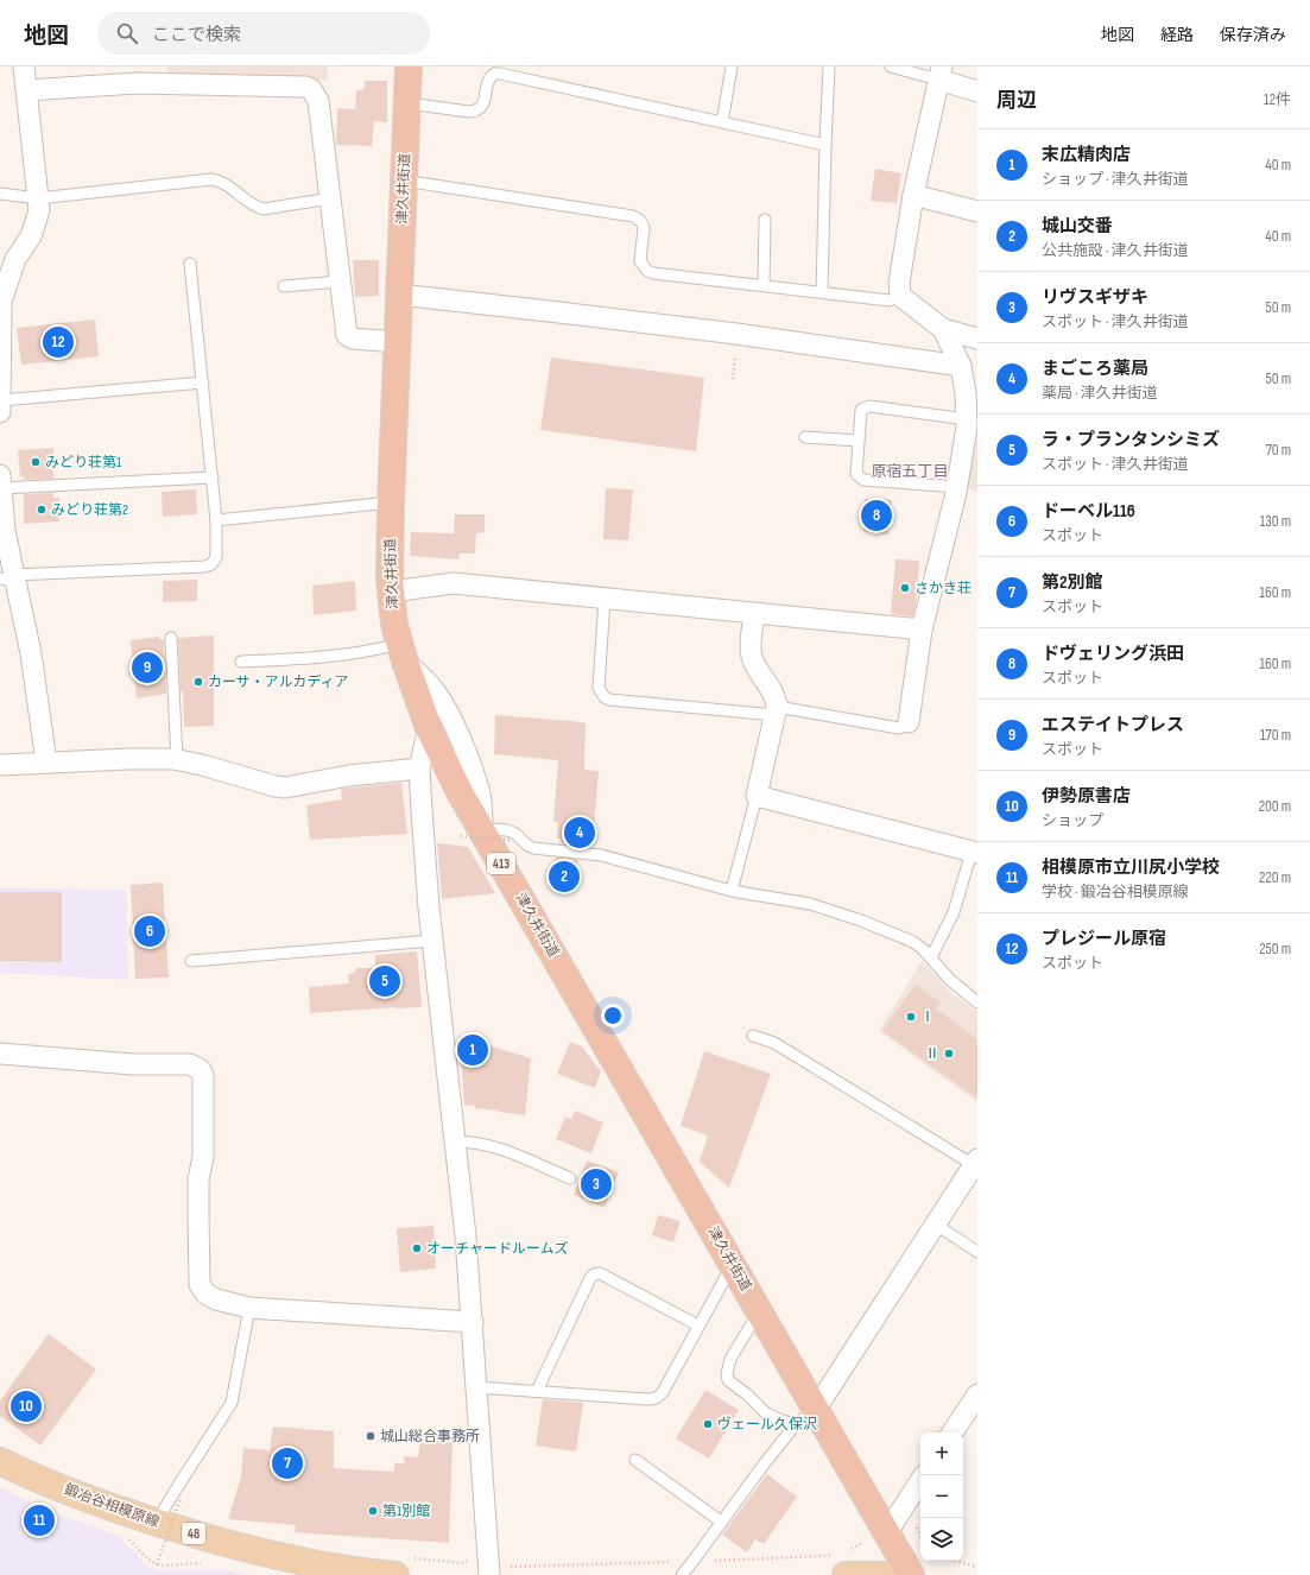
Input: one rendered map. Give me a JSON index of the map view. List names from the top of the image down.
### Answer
{
  "streets": {
    "highway": ["津久井街道", "413"],
    "main road": ["鍛冶谷相模原線", "48"]
  },
  "districts": ["原宿五丁目"],
  "places": [
    "みどり荘第1",
    "みどり荘第2",
    "さかき荘",
    "カーサ・アルカディア",
    "Ⅰ",
    "Ⅱ",
    "オーチャードルームズ",
    "ヴェール久保沢",
    "城山総合事務所",
    "第1別館"
  ],
  "page": {
    "header": "地図",
    "search": "ここで検索",
    "nav": ["地図", "経路", "保存済み"],
    "heading": ["周辺", "12件"],
    "list": [
      {
        "mark": "1",
        "name": "末広精肉店",
        "note": "ショップ · 津久井街道",
        "value": "40 m"
      },
      {
        "mark": "2",
        "name": "城山交番",
        "note": "公共施設 · 津久井街道",
        "value": "40 m"
      },
      {
        "mark": "3",
        "name": "リヴスギザキ",
        "note": "スポット · 津久井街道",
        "value": "50 m"
      },
      {
        "mark": "4",
        "name": "まごころ薬局",
        "note": "薬局 · 津久井街道",
        "value": "50 m"
      },
      {
        "mark": "5",
        "name": "ラ・プランタンシミズ",
        "note": "スポット · 津久井街道",
        "value": "70 m"
      },
      {
        "mark": "6",
        "name": "ドーベル116",
        "note": "スポット",
        "value": "130 m"
      },
      {
        "mark": "7",
        "name": "第2別館",
        "note": "スポット",
        "value": "160 m"
      },
      {
        "mark": "8",
        "name": "ドヴェリング浜田",
        "note": "スポット",
        "value": "160 m"
      },
      {
        "mark": "9",
        "name": "エステイトプレス",
        "note": "スポット",
        "value": "170 m"
      },
      {
        "mark": "10",
        "name": "伊勢原書店",
        "note": "ショップ",
        "value": "200 m"
      },
      {
        "mark": "11",
        "name": "相模原市立川尻小学校",
        "note": "学校 · 鍛冶谷相模原線",
        "value": "220 m"
      },
      {
        "mark": "12",
        "name": "プレジール原宿",
        "note": "スポット",
        "value": "250 m"
      }
    ],
    "pins": [
      "12",
      "8",
      "9",
      "4",
      "2",
      "6",
      "5",
      "1",
      "3",
      "10",
      "7",
      "11"
    ],
    "map_buttons": ["+", "−"]
  }
}
